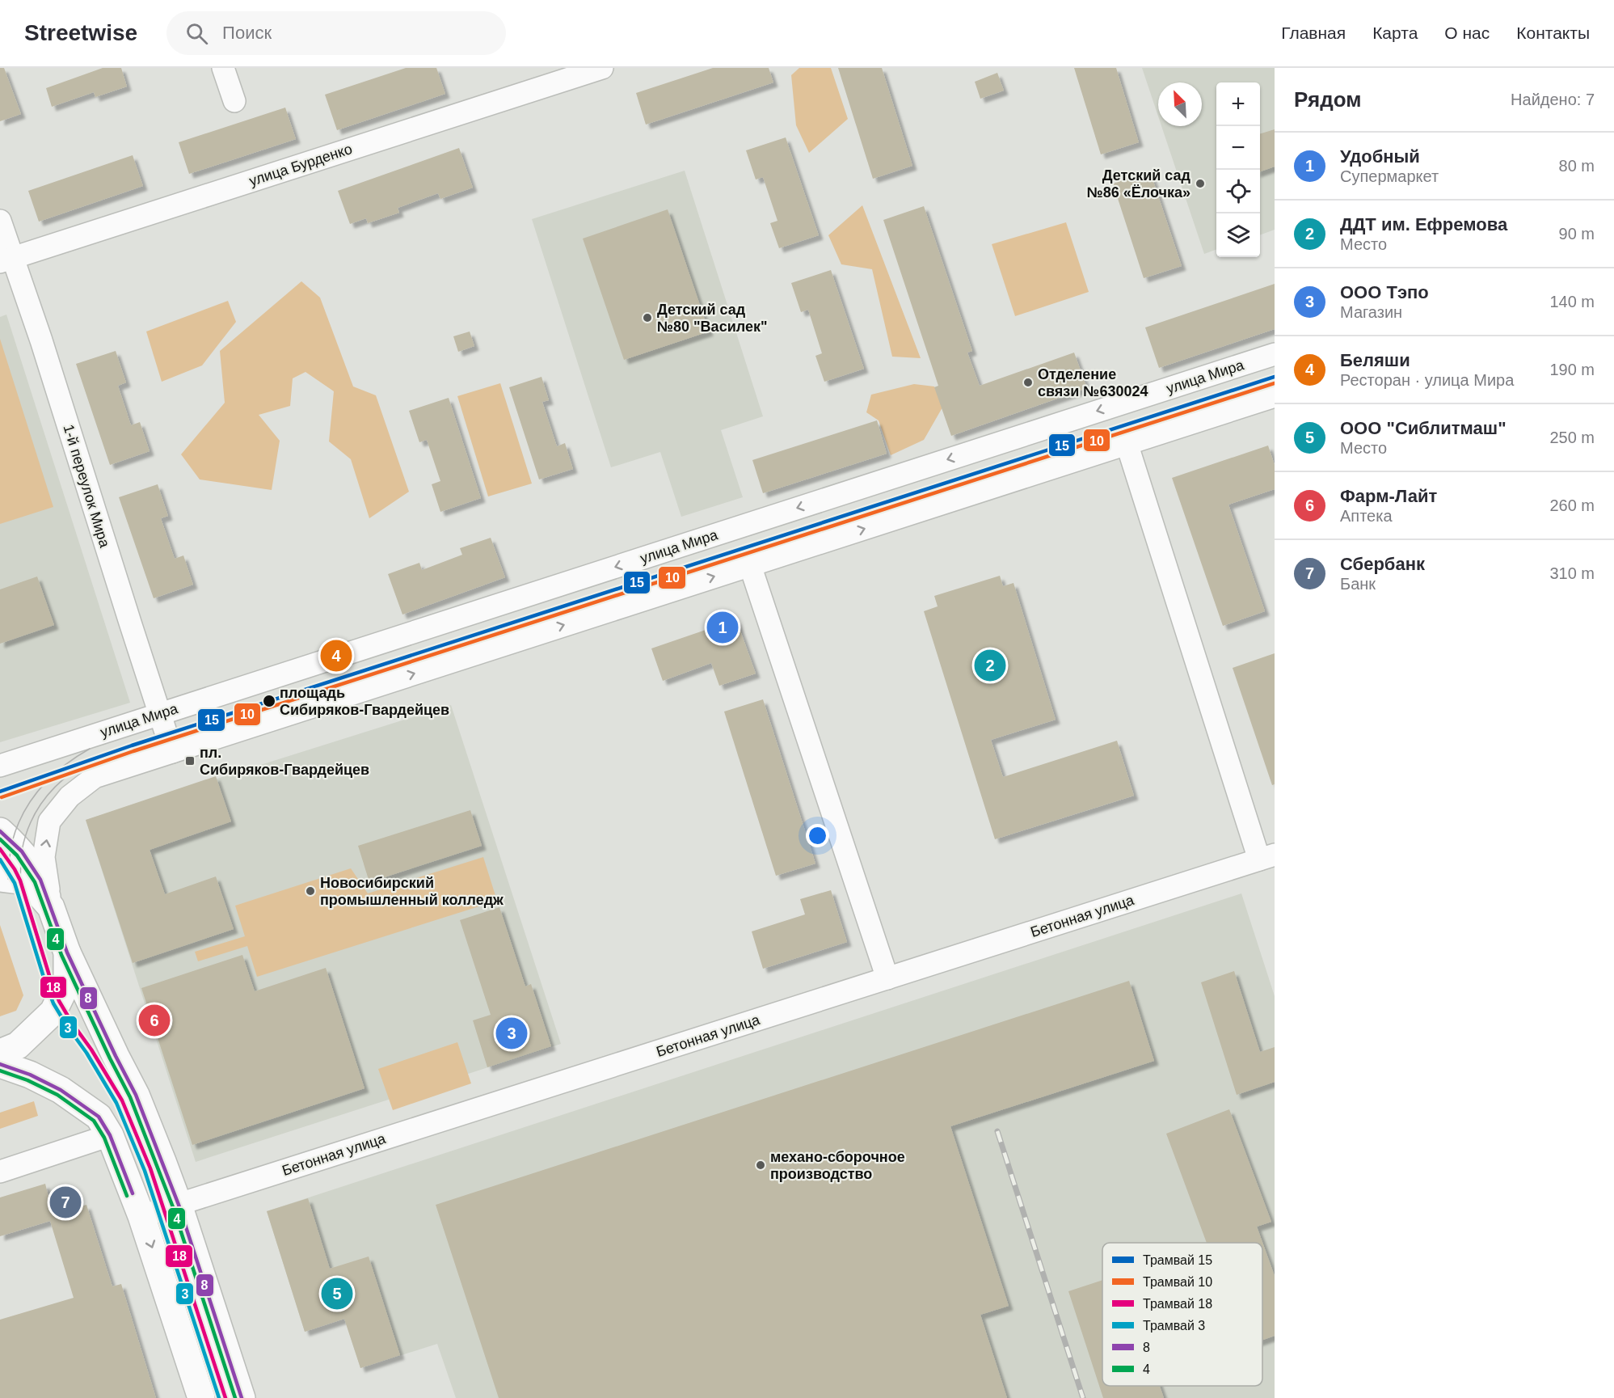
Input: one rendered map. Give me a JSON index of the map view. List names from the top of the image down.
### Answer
{
  "streets": {
    "street": [
      "улица Бурденко",
      "улица Мира",
      "1-й переулок Мира",
      "Бетонная улица"
    ]
  },
  "crossings": [
    ["улица Бурденко", "1-й переулок Мира"],
    ["улица Мира", "1-й переулок Мира"]
  ],
  "places": {
    "other": [
      "Детский сад №86 «Ёлочка»",
      "Детский сад №80 \"Василек\"",
      "Отделение связи №630024",
      "площадь Сибиряков-Гвардейцев",
      "Новосибирский промышленный колледж",
      "механо-сборочное производство"
    ],
    "transit": ["пл. Сибиряков-Гвардейцев"]
  },
  "lines": [
    "tram line 15",
    "tram line 10",
    "transit line 8",
    "transit line 4",
    "tram line 18",
    "tram line 3"
  ],
  "legend": [
    "Трамвай 15",
    "Трамвай 10",
    "Трамвай 18",
    "Трамвай 3",
    "8",
    "4"
  ],
  "north": "top left",
  "page": {
    "header": "Streetwise",
    "search": "Поиск",
    "nav": [
      "Главная",
      "Карта",
      "О нас",
      "Контакты"
    ],
    "heading": ["Рядом", "Найдено: 7"],
    "map_buttons": ["+", "−"],
    "list": [
      {
        "mark": "1",
        "name": "Удобный",
        "note": "Супермаркет",
        "value": "80 m"
      },
      {
        "mark": "2",
        "name": "ДДТ им. Ефремова",
        "note": "Место",
        "value": "90 m"
      },
      {
        "mark": "3",
        "name": "ООО Тэпо",
        "note": "Магазин",
        "value": "140 m"
      },
      {
        "mark": "4",
        "name": "Беляши",
        "note": "Ресторан · улица Мира",
        "value": "190 m"
      },
      {
        "mark": "5",
        "name": "ООО \"Сиблитмаш\"",
        "note": "Место",
        "value": "250 m"
      },
      {
        "mark": "6",
        "name": "Фарм-Лайт",
        "note": "Аптека",
        "value": "260 m"
      },
      {
        "mark": "7",
        "name": "Сбербанк",
        "note": "Банк",
        "value": "310 m"
      }
    ],
    "pins": [
      "1",
      "4",
      "2",
      "6",
      "3",
      "7",
      "5"
    ]
  }
}
